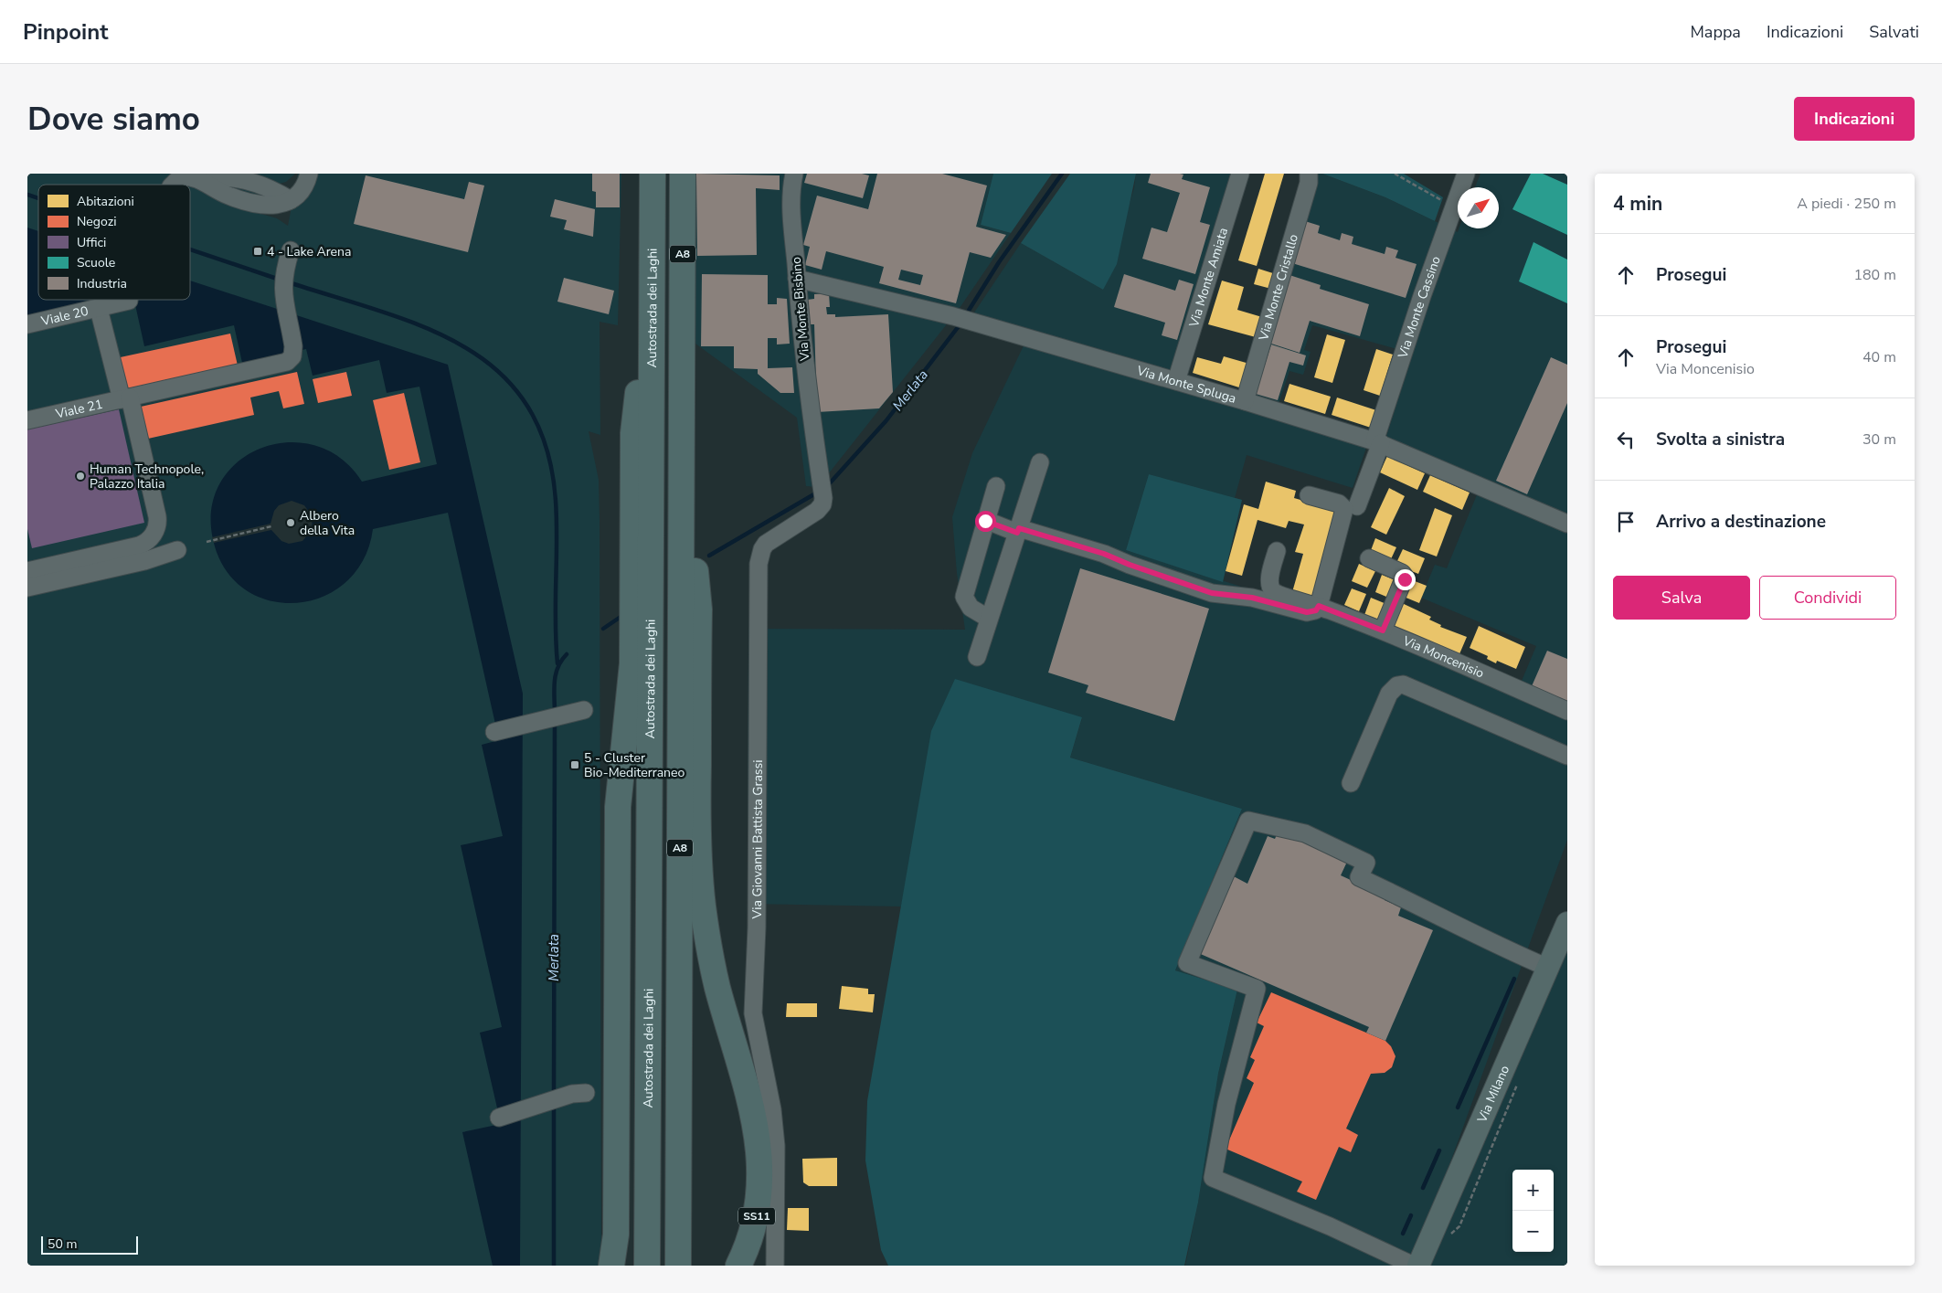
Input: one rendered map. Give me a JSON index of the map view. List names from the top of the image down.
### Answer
{
  "streets": {
    "highway": ["A8", "Autostrada dei Laghi", "SS11"],
    "main road": ["Via Milano"],
    "street": [
      "Via Monte Amiata",
      "Via Monte Cristallo",
      "Via Monte Cassino",
      "Via Monte Bisbino",
      "Viale 20",
      "Via Monte Spluga",
      "Viale 21",
      "Via Moncenisio",
      "Via Giovanni Battista Grassi"
    ]
  },
  "crossings": [
    ["A8", "SS11"],
    ["Via Monte Amiata", "Via Monte Spluga"],
    ["Via Monte Cristallo", "Via Monte Spluga"],
    ["Via Monte Cassino", "Via Monte Spluga"],
    ["Via Monte Bisbino", "Via Monte Spluga"],
    ["Via Monte Bisbino", "Via Giovanni Battista Grassi"]
  ],
  "water": ["Merlata"],
  "places": {
    "transit": ["4 - Lake Arena", "5 - Cluster Bio-Mediterraneo"],
    "other": ["Human Technopole, Palazzo Italia", "Albero della Vita"]
  },
  "legend": [
    "Abitazioni",
    "Negozi",
    "Uffici",
    "Scuole",
    "Industria"
  ],
  "scale_bar": "50 m",
  "north": "top right",
  "page": {
    "header": "Pinpoint",
    "nav": ["Mappa", "Indicazioni", "Salvati"],
    "buttons": [
      "Indicazioni",
      ["Salva", "Condividi"]
    ],
    "title": "Dove siamo",
    "heading": ["4 min", "A piedi · 250 m"],
    "list": [
      ["Prosegui", "180 m"],
      ["Prosegui", "Via Moncenisio", "40 m"],
      ["Svolta a sinistra", "30 m"],
      "Arrivo a destinazione"
    ],
    "map_buttons": ["+", "−"],
    "scale": "50 m"
  }
}
